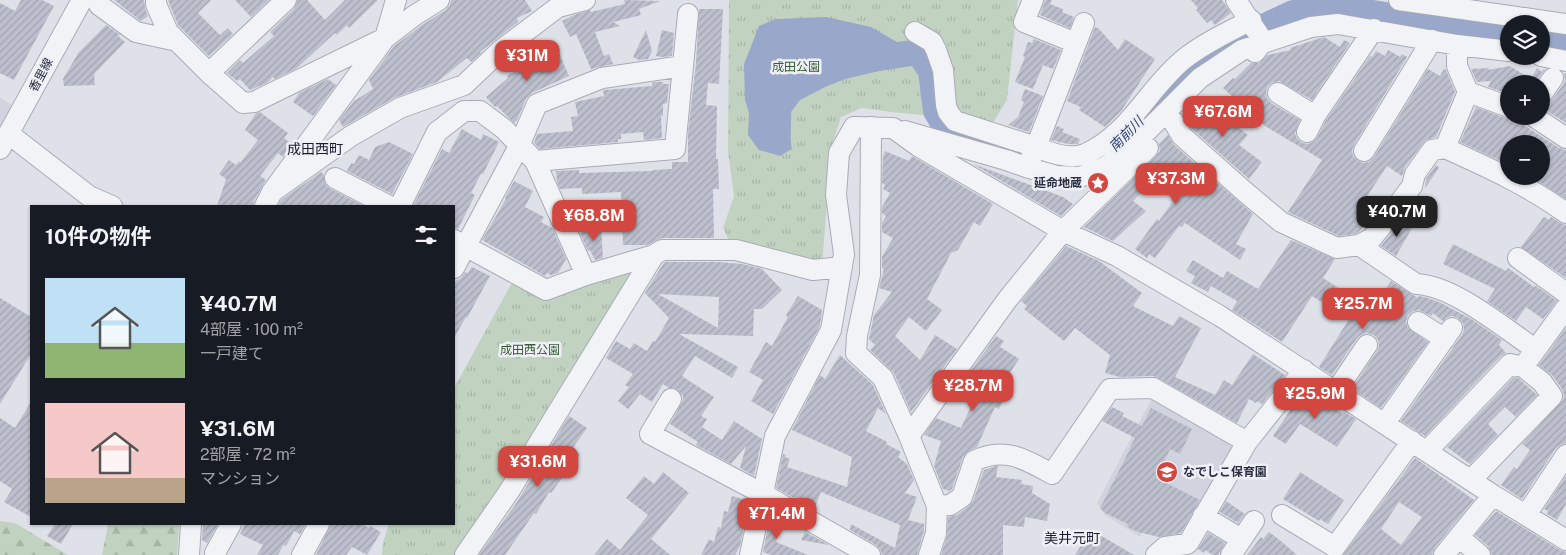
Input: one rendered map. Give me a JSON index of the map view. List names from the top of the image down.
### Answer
{
  "streets": {
    "street": ["香里線"]
  },
  "districts": ["成田西町", "美井元町"],
  "water": ["南前川"],
  "parks": ["成田公園", "成田西公園"],
  "places": {
    "place": ["延命地蔵"],
    "school or university": ["なでしこ保育園"]
  },
  "page": {
    "map_buttons": ["+", "−"],
    "price": [
      "¥31M",
      "¥67.6M",
      "¥37.3M",
      "¥40.7M",
      "¥68.8M",
      "¥25.7M",
      "¥28.7M",
      "¥25.9M",
      "¥31.6M",
      "¥71.4M"
    ],
    "heading": "10件の物件",
    "list": [
      {
        "name": "¥40.7M",
        "note": "4部屋 · 100 m² · 一戸建て"
      },
      {
        "name": "¥31.6M",
        "note": "2部屋 · 72 m² · マンション"
      }
    ]
  }
}
